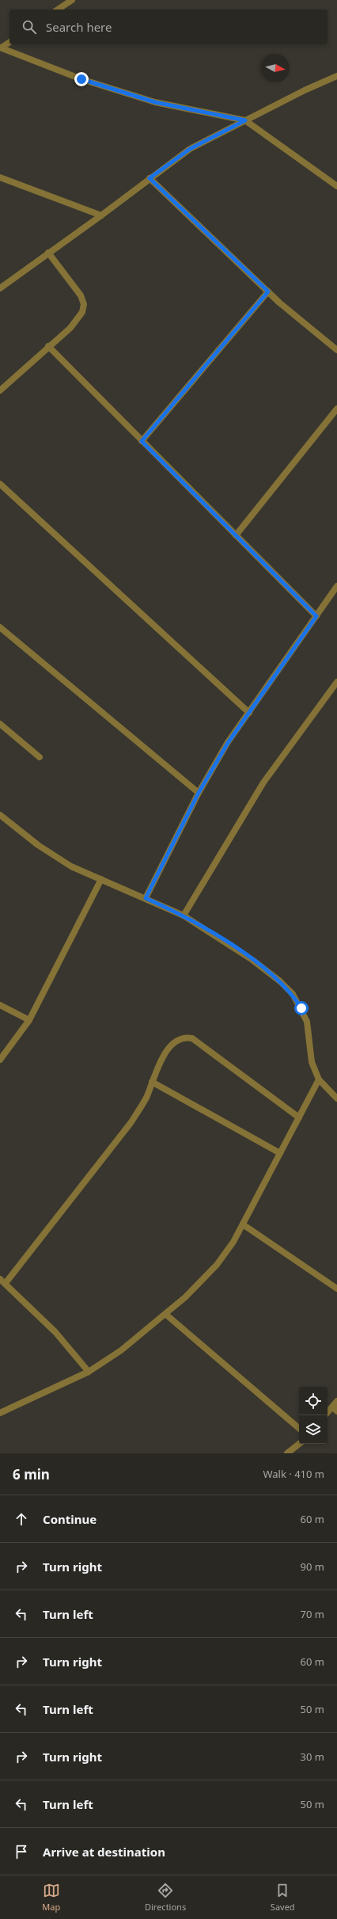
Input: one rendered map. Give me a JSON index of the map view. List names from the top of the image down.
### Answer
{
  "north": "right",
  "page": {
    "search": "Search here",
    "heading": ["6 min", "Walk · 410 m"],
    "list": [
      ["Continue", "60 m"],
      ["Turn right", "90 m"],
      ["Turn left", "70 m"],
      ["Turn right", "60 m"],
      ["Turn left", "50 m"],
      ["Turn right", "30 m"],
      ["Turn left", "50 m"],
      "Arrive at destination"
    ],
    "nav": ["Map", "Directions", "Saved"]
  }
}
